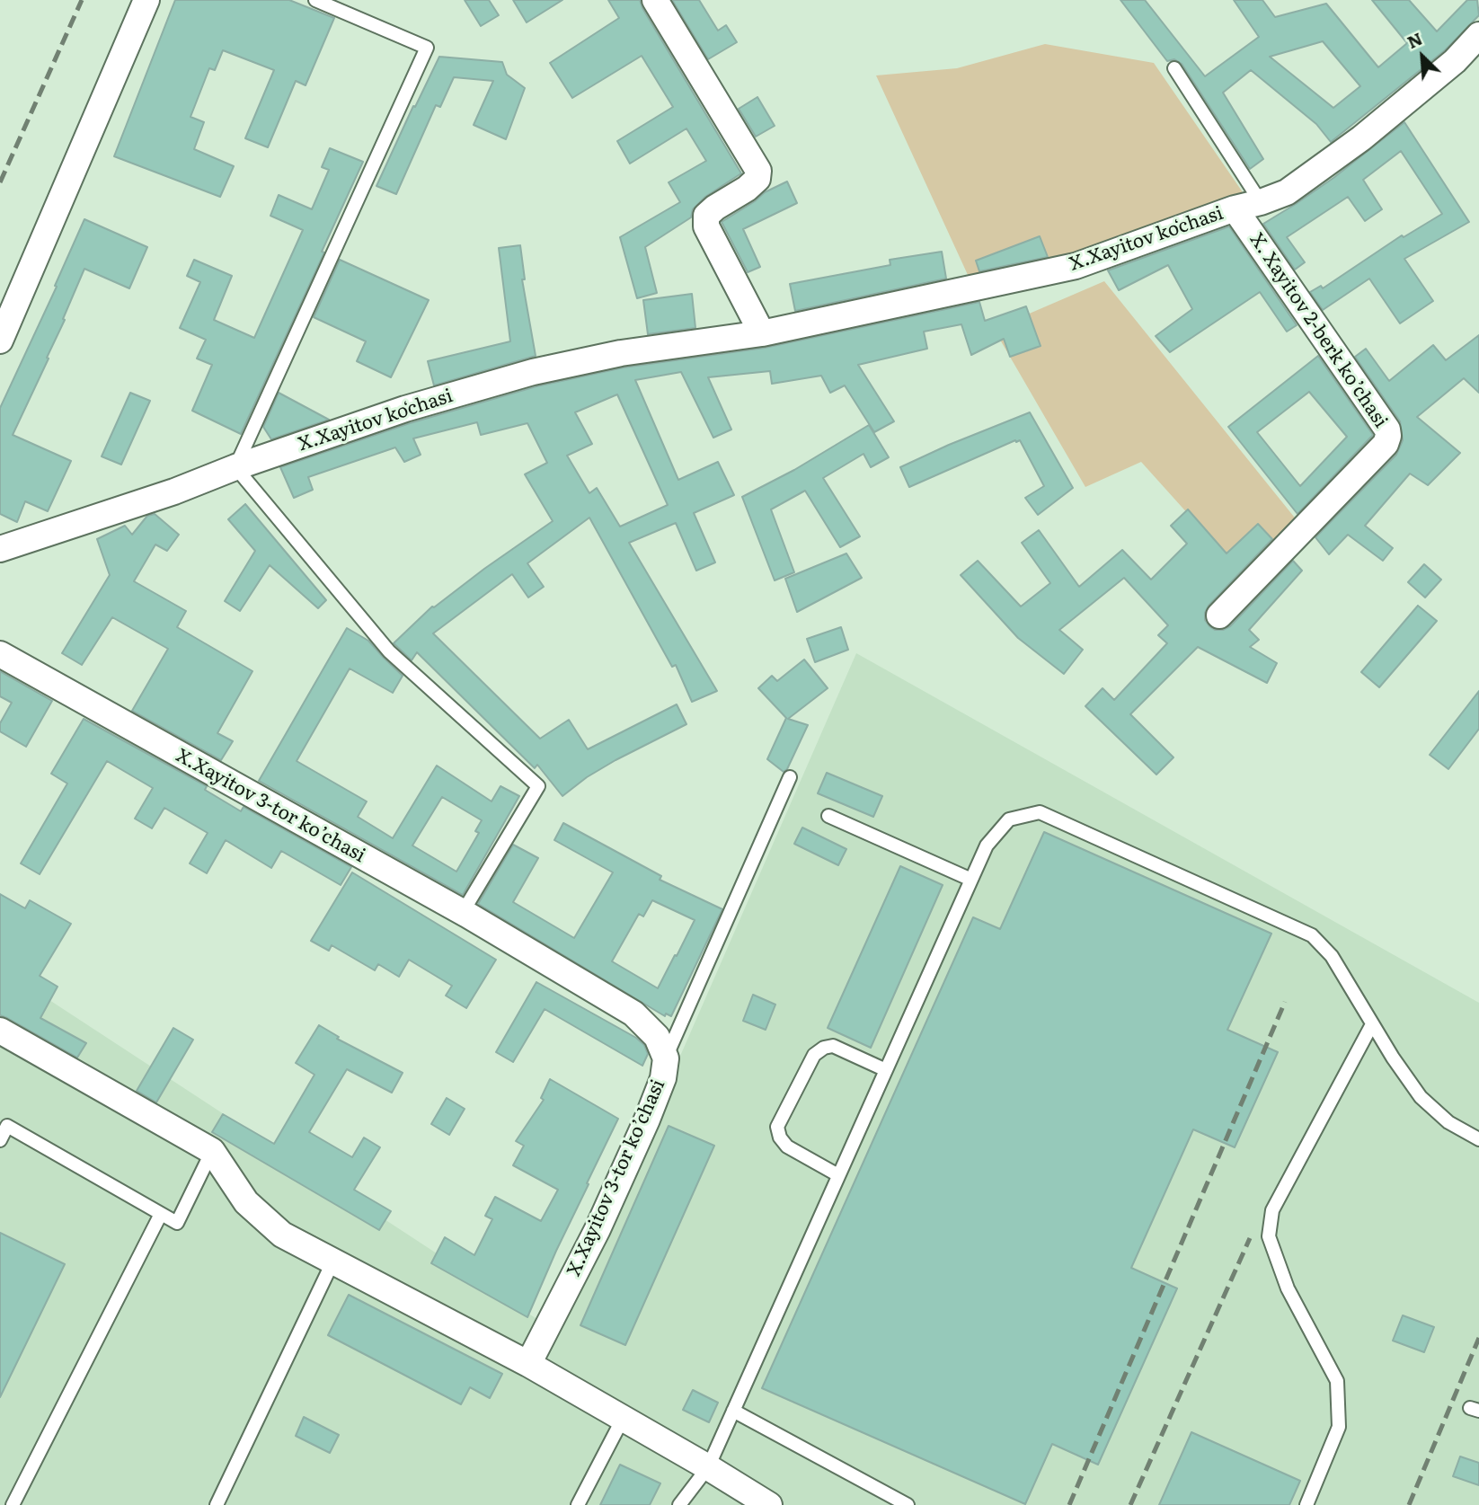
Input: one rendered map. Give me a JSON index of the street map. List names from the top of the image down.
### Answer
{
  "streets": {
    "street": ["X.Xayitov koʻchasi", "X. Xayitov 2-berk koʼchasi", "X.Xayitov 3-tor koʼchasi"]
  },
  "crossings": [
    ["X.Xayitov koʻchasi", "X. Xayitov 2-berk koʼchasi"]
  ],
  "north": "top left"
}
